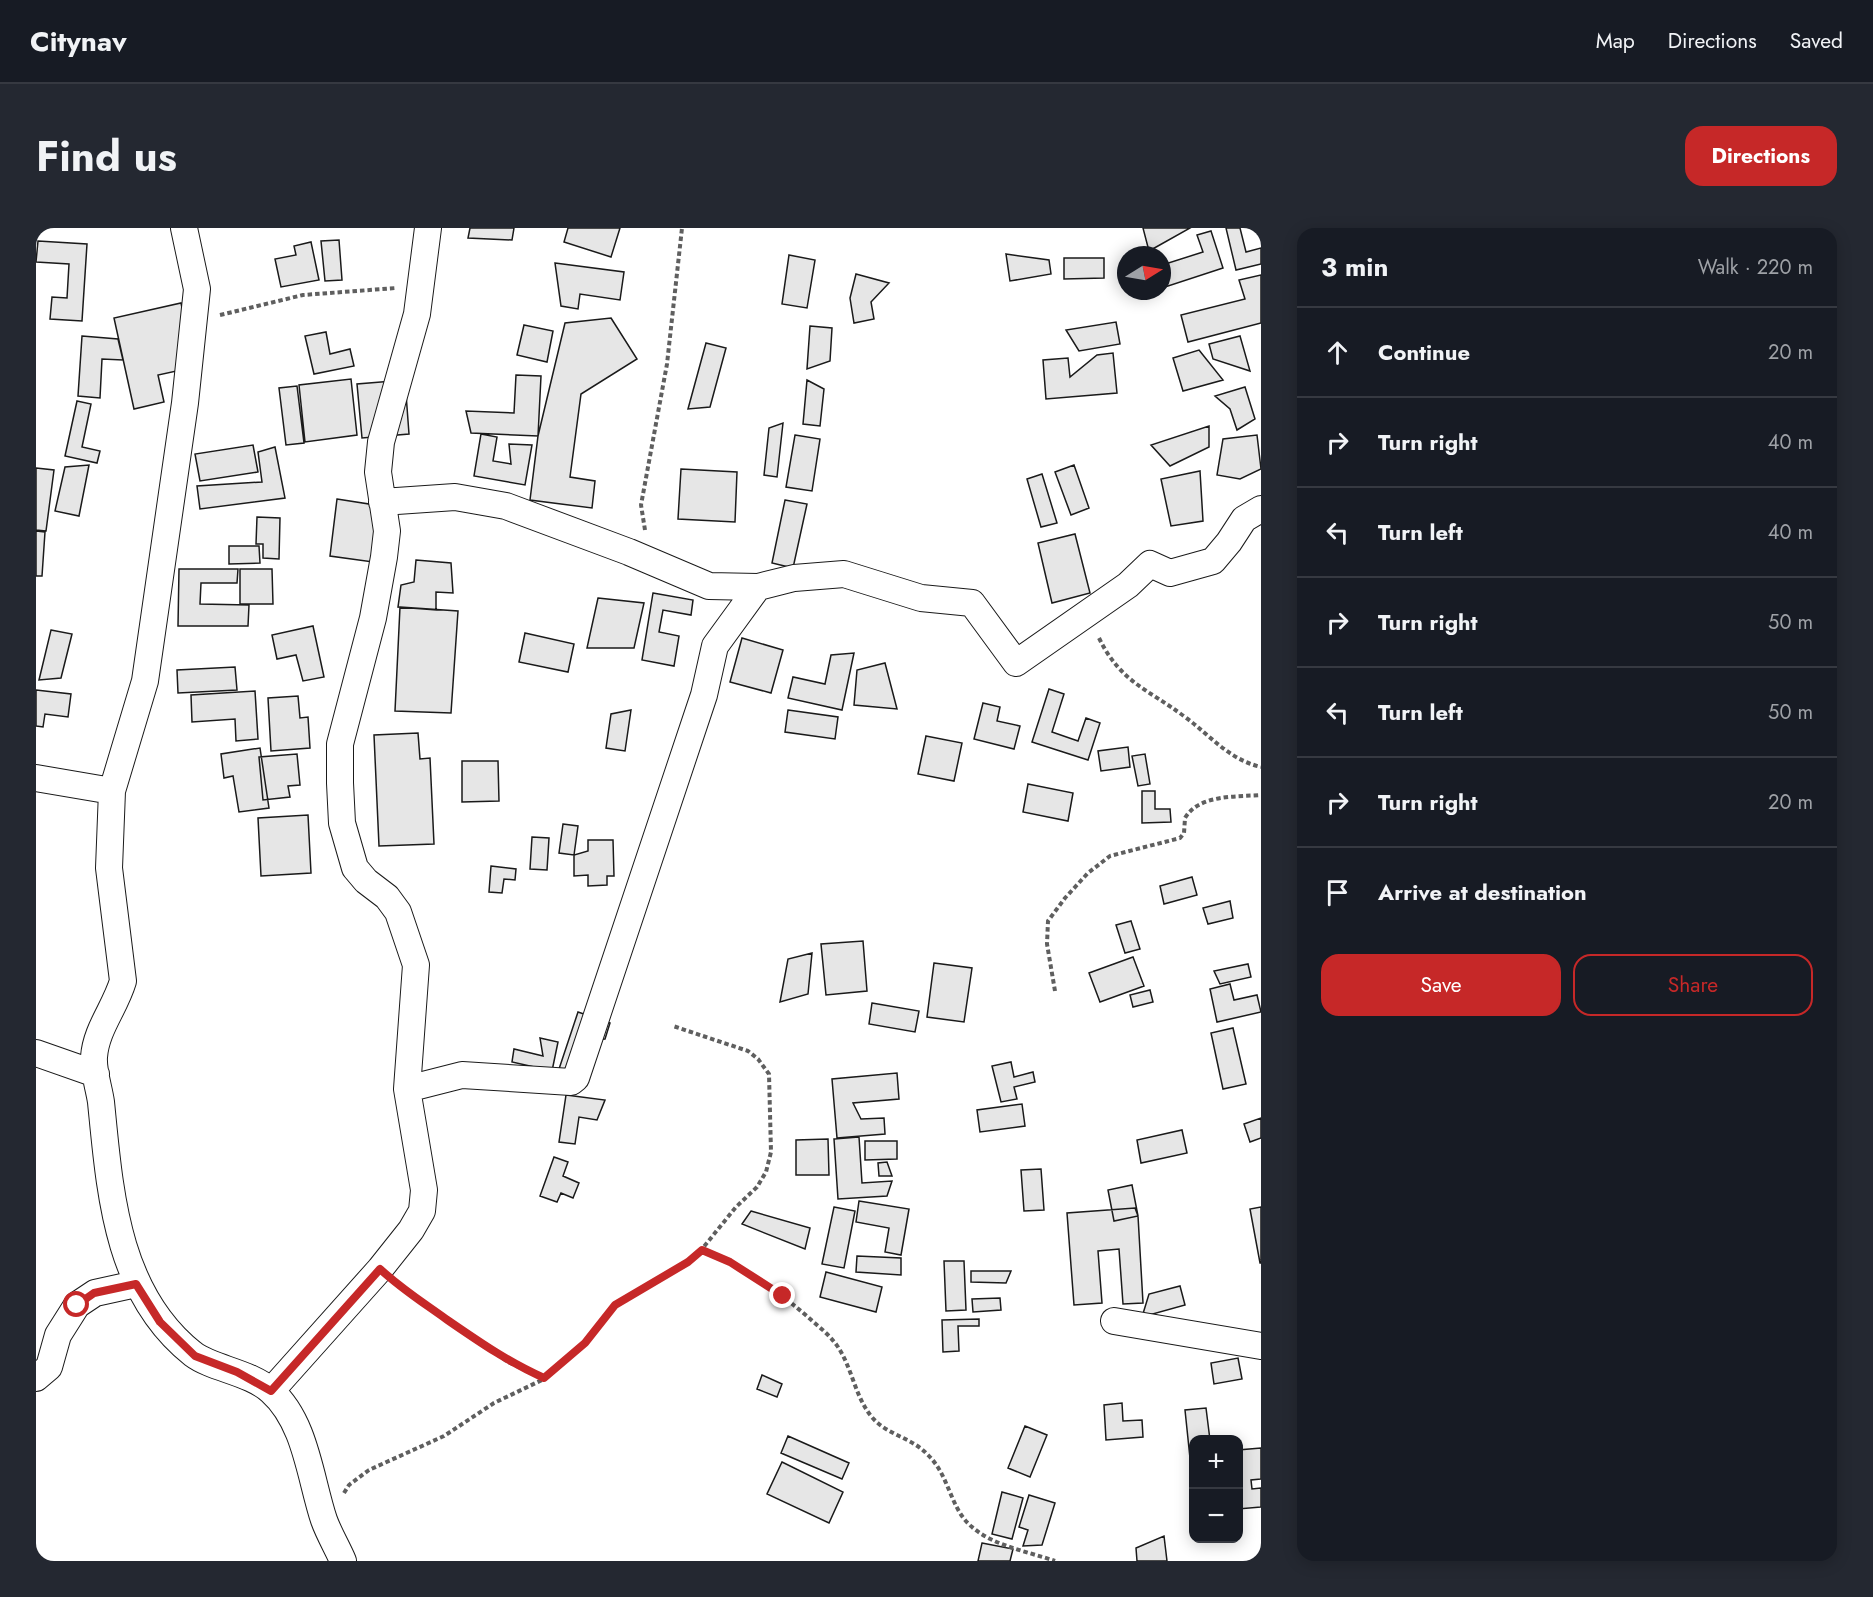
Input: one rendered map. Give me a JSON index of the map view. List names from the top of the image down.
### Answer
{
  "north": "right",
  "page": {
    "header": "Citynav",
    "nav": ["Map", "Directions", "Saved"],
    "title": "Find us",
    "buttons": [
      "Directions",
      ["Save", "Share"]
    ],
    "heading": ["3 min", "Walk · 220 m"],
    "list": [
      ["Continue", "20 m"],
      ["Turn right", "40 m"],
      ["Turn left", "40 m"],
      ["Turn right", "50 m"],
      ["Turn left", "50 m"],
      ["Turn right", "20 m"],
      "Arrive at destination"
    ],
    "map_buttons": ["+", "−"]
  }
}
